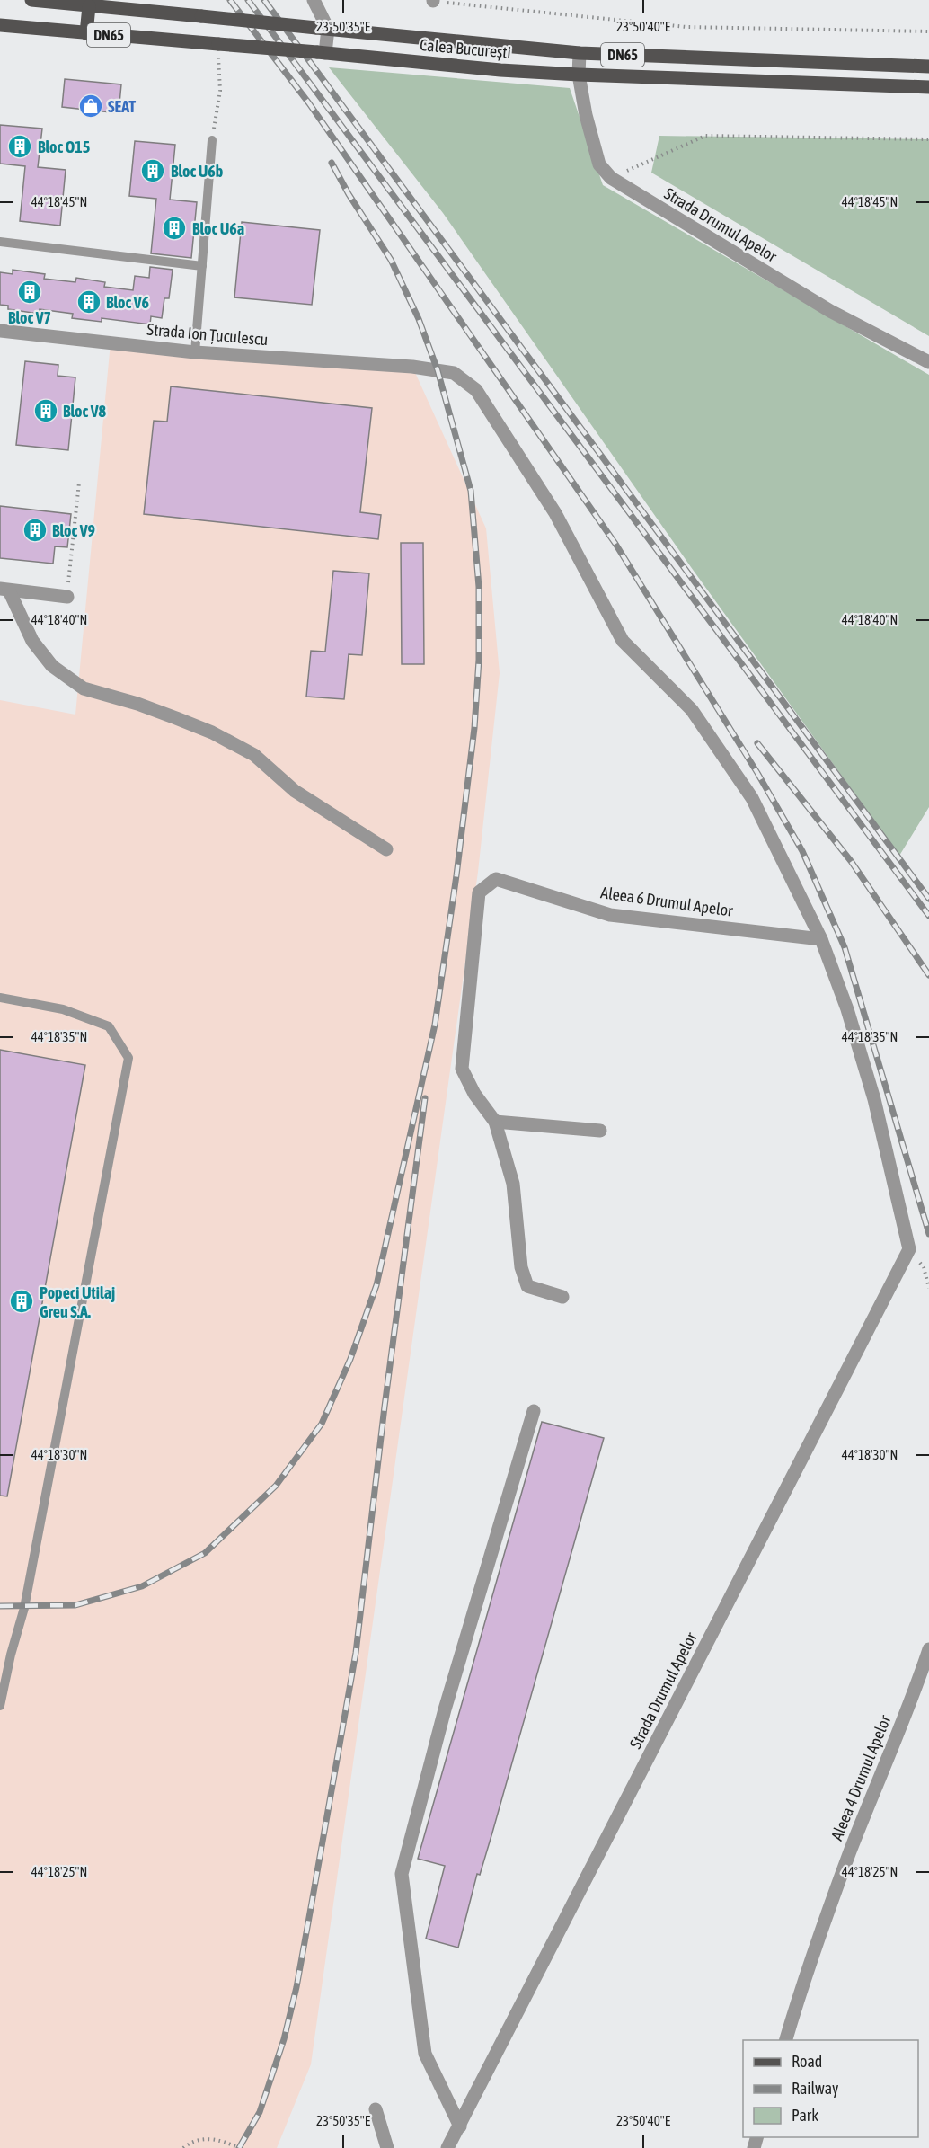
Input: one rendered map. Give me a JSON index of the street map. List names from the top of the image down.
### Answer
{
  "streets": {
    "main road": ["DN65", "Calea București"],
    "street": [
      "Strada Drumul Apelor",
      "Strada Ion Țuculescu",
      "Aleea 6 Drumul Apelor",
      "Aleea 4 Drumul Apelor"
    ]
  },
  "crossings": [
    ["Calea București", "Strada Drumul Apelor"],
    ["Strada Ion Țuculescu", "Aleea 6 Drumul Apelor"]
  ],
  "places": {
    "shop": ["SEAT"],
    "building": [
      "Bloc O15",
      "Bloc U6b",
      "Bloc U6a",
      "Bloc V7",
      "Bloc V6",
      "Bloc V8",
      "Bloc V9",
      "Popeci Utilaj Greu S.A."
    ]
  },
  "legend": ["Road", "Railway", "Park"],
  "coordinates": [
    "23°50'35\"E",
    "23°50'40\"E",
    "44°18'45\"N",
    "44°18'40\"N",
    "44°18'35\"N",
    "44°18'30\"N",
    "44°18'25\"N"
  ]
}
